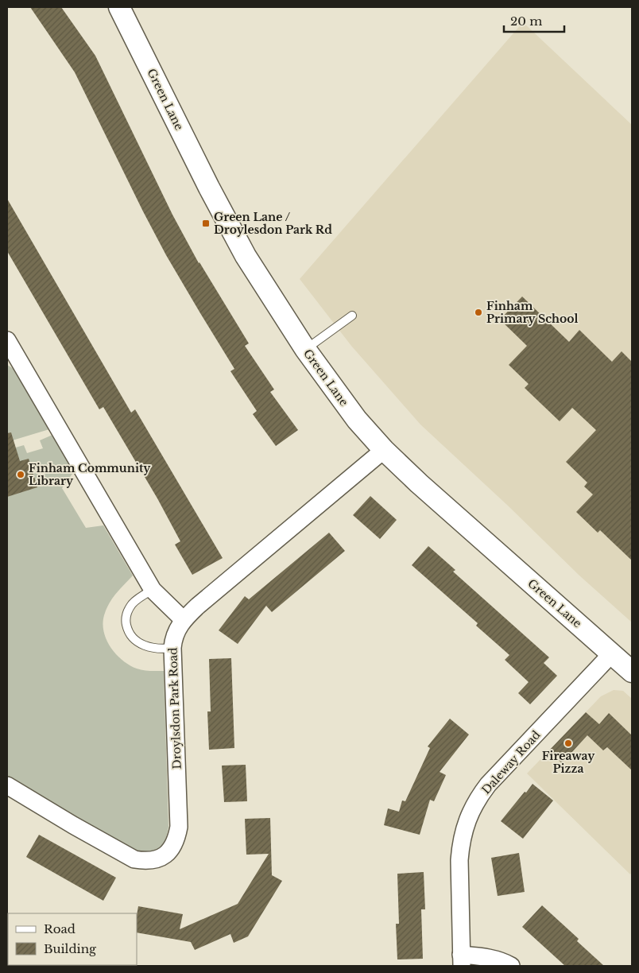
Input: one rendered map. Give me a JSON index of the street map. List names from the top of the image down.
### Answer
{
  "streets": {
    "street": ["Green Lane", "Droylsdon Park Road", "Daleway Road"]
  },
  "crossings": [
    ["Green Lane", "Droylsdon Park Road"],
    ["Green Lane", "Daleway Road"]
  ],
  "places": {
    "transit": ["Green Lane / Droylesdon Park Rd"],
    "other": ["Finham Primary School", "Finham Community Library", "Fireaway Pizza"]
  },
  "legend": ["Road", "Building"],
  "scale_bar": "20 m"
}
